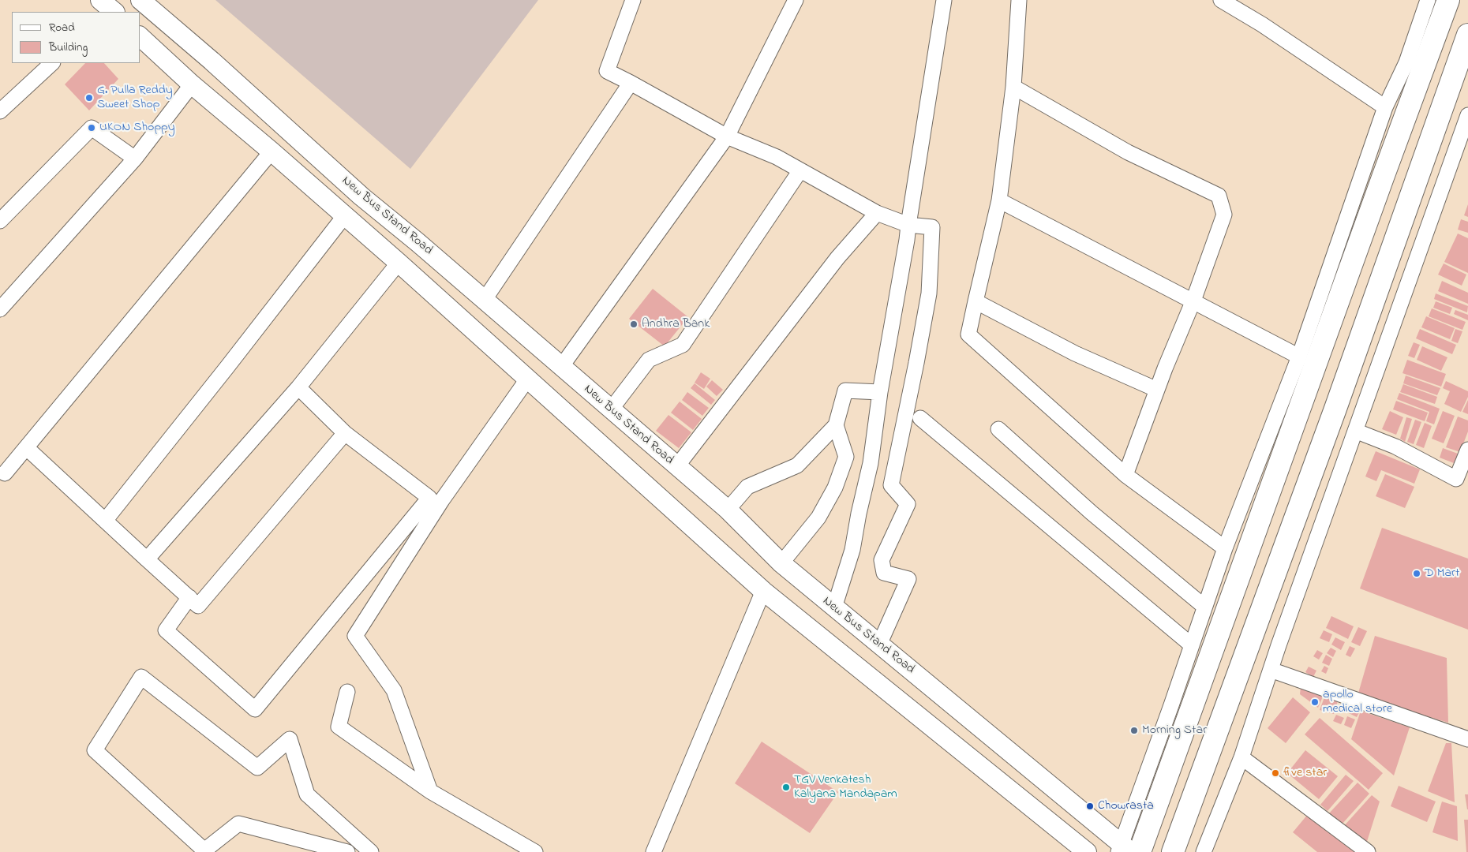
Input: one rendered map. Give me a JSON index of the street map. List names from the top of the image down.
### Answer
{
  "streets": {
    "main road": ["New Bus Stand Road"]
  },
  "places": [
    "G. Pulla Reddy Sweet Shop",
    "UKON Shoppy",
    "Andhra Bank",
    "D Mart",
    "apollo medical store",
    "Morning Star",
    "five star",
    "TGV Venkatesh Kalyana Mandapam",
    "Chowrasta"
  ],
  "legend": ["Road", "Building"]
}
